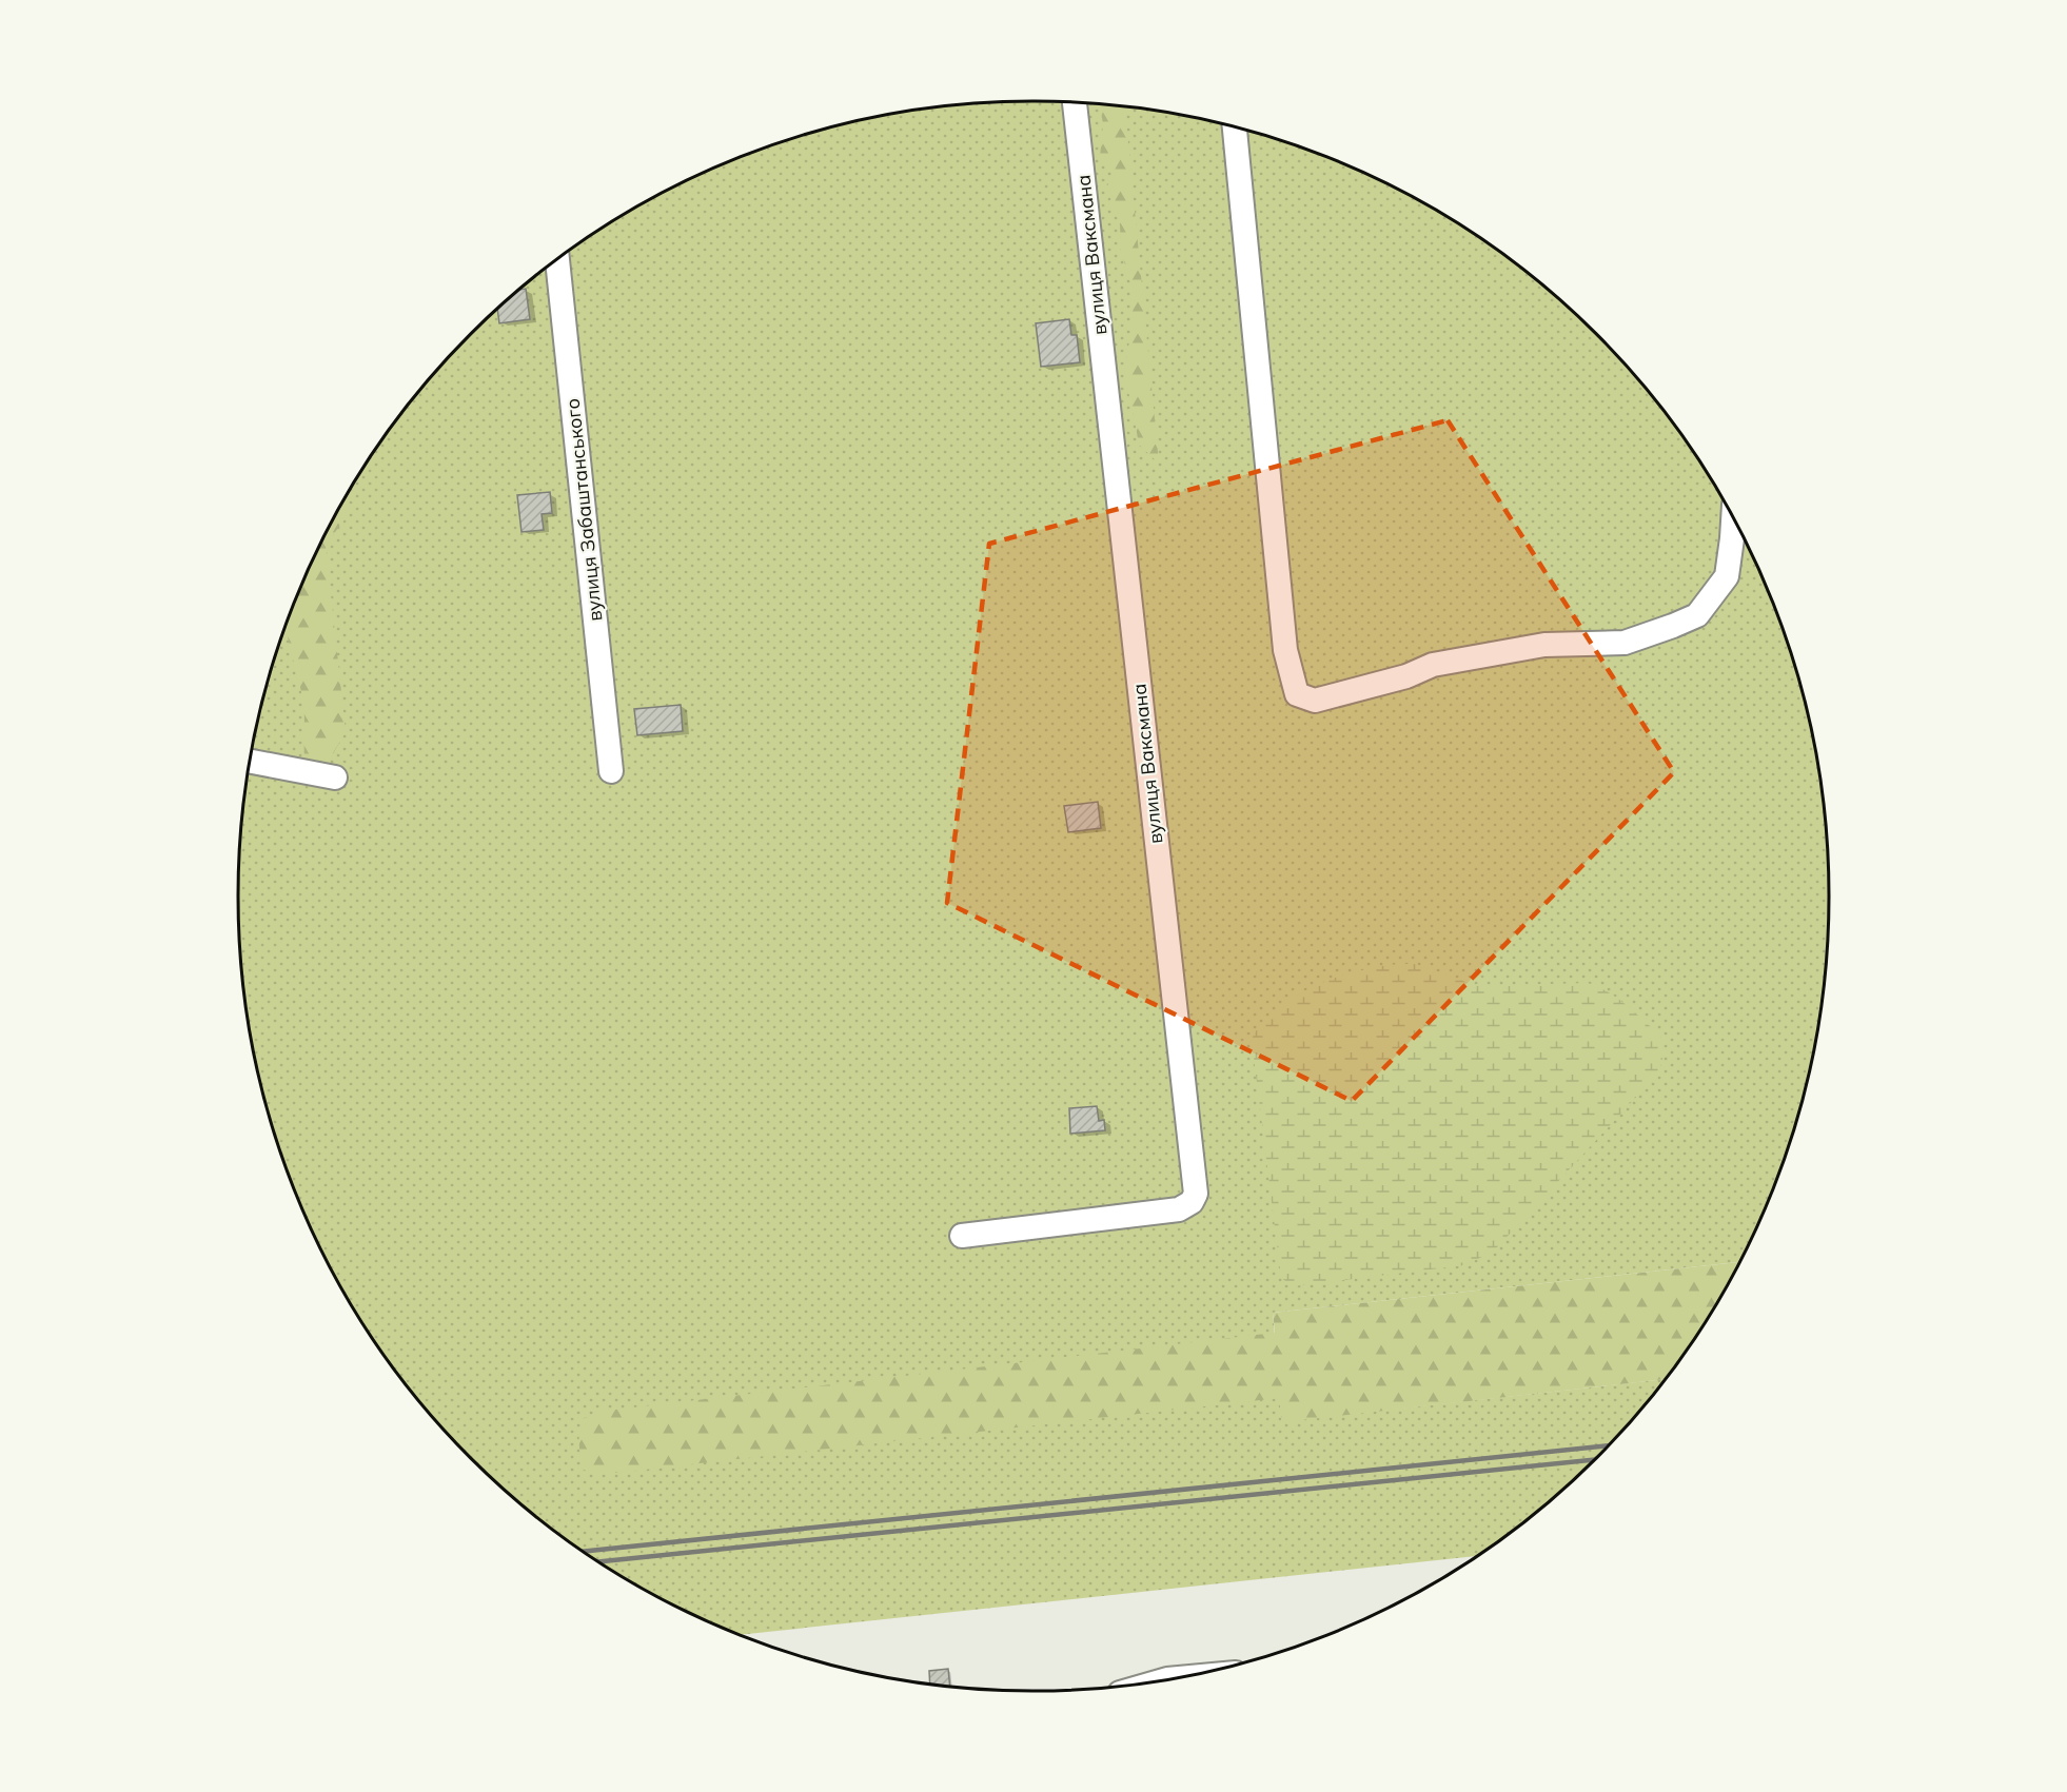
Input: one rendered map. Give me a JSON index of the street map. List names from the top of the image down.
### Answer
{
  "streets": {
    "street": ["вулиця Ваксмана", "вулиця Забаштанського"]
  }
}
